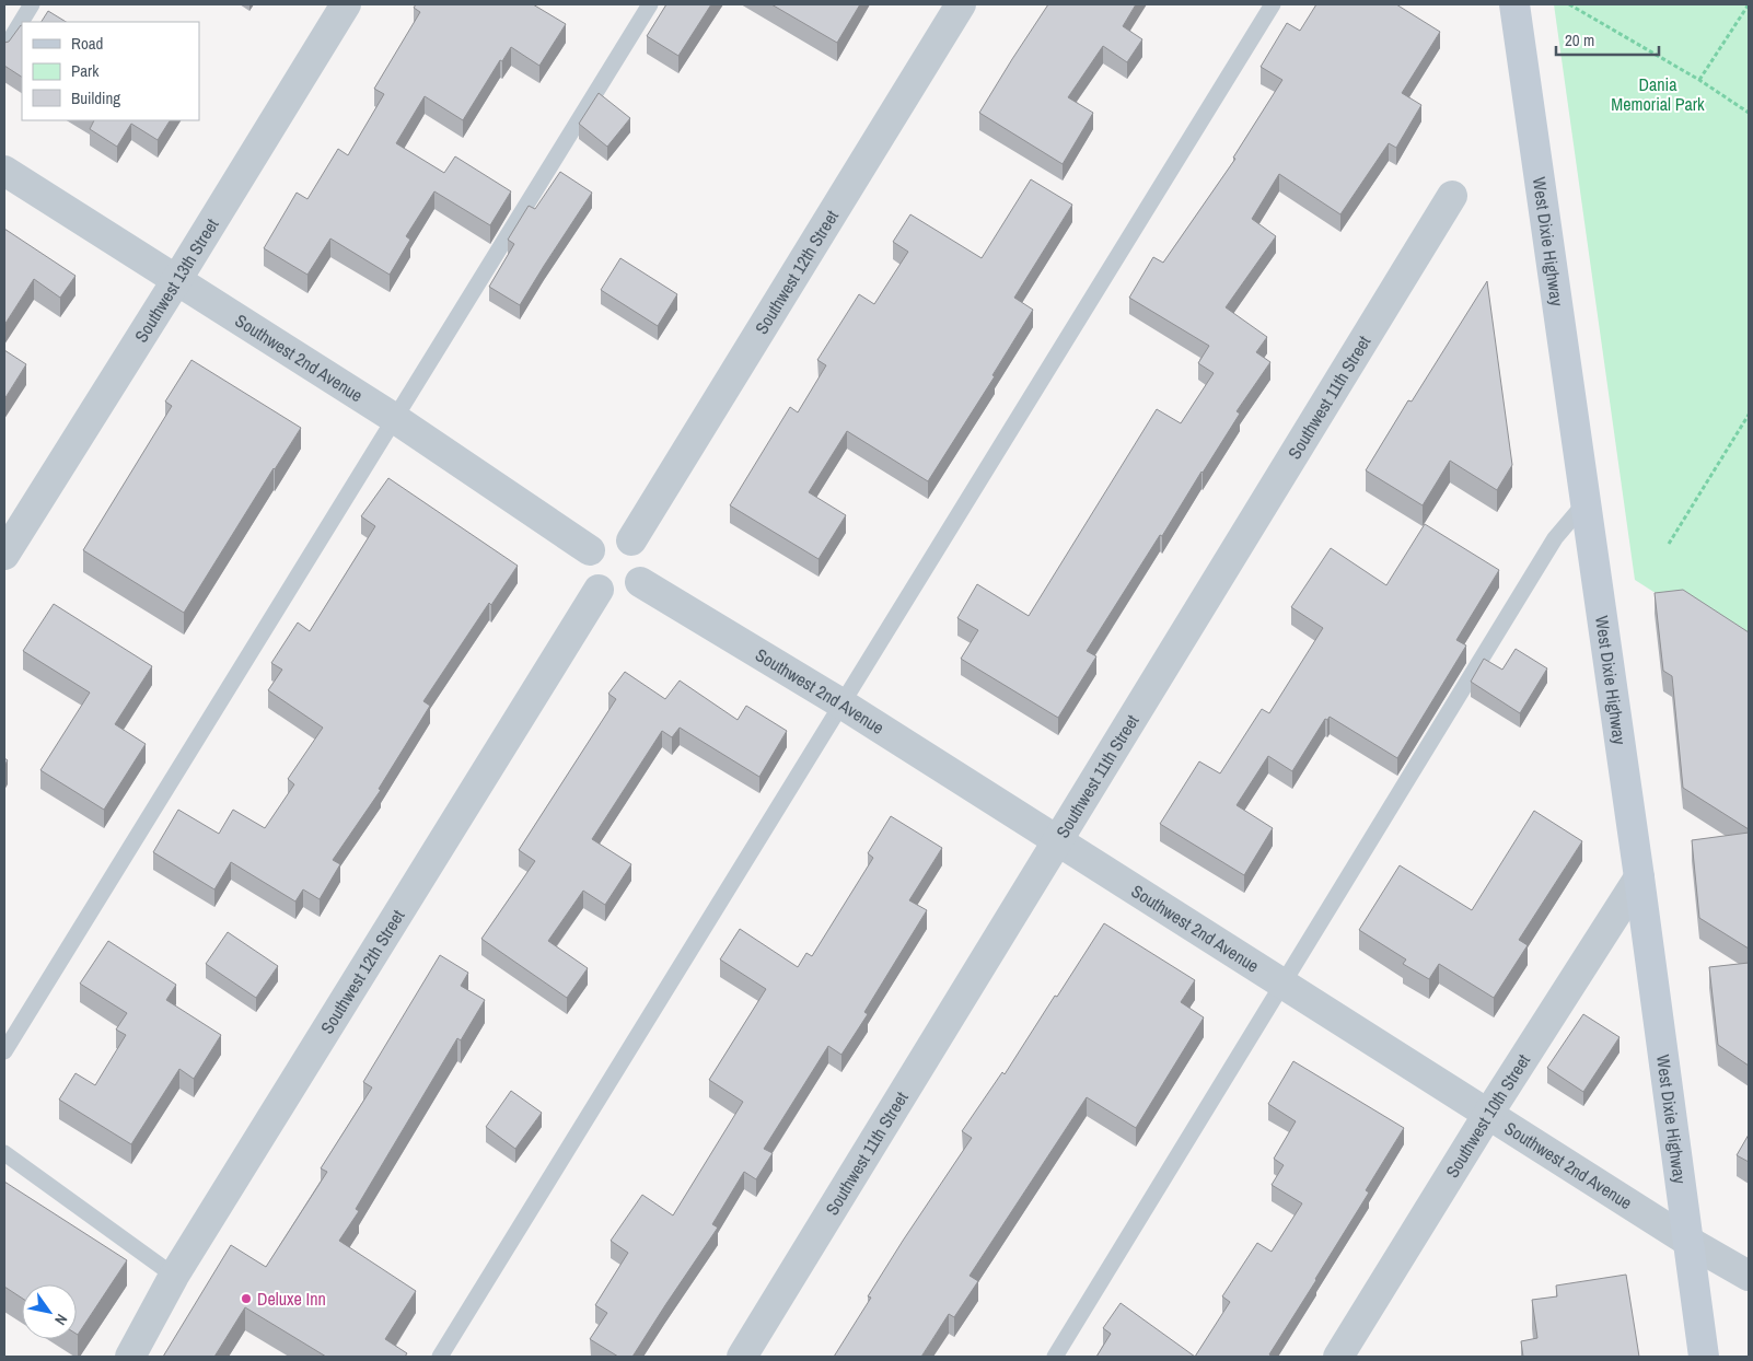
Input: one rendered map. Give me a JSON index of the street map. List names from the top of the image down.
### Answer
{
  "streets": {
    "main road": ["West Dixie Highway"],
    "street": [
      "Southwest 12th Street",
      "Southwest 13th Street",
      "Southwest 2nd Avenue",
      "Southwest 11th Street",
      "Southwest 10th Street"
    ]
  },
  "crossings": [
    ["West Dixie Highway", "Southwest 2nd Avenue"],
    ["West Dixie Highway", "Southwest 10th Street"],
    ["Southwest 12th Street", "Southwest 2nd Avenue"],
    ["Southwest 13th Street", "Southwest 2nd Avenue"],
    ["Southwest 2nd Avenue", "Southwest 11th Street"],
    ["Southwest 2nd Avenue", "Southwest 10th Street"]
  ],
  "parks": ["Dania Memorial Park"],
  "places": ["Deluxe Inn"],
  "legend": ["Road", "Park", "Building"],
  "scale_bar": "20 m",
  "north": "bottom right"
}
